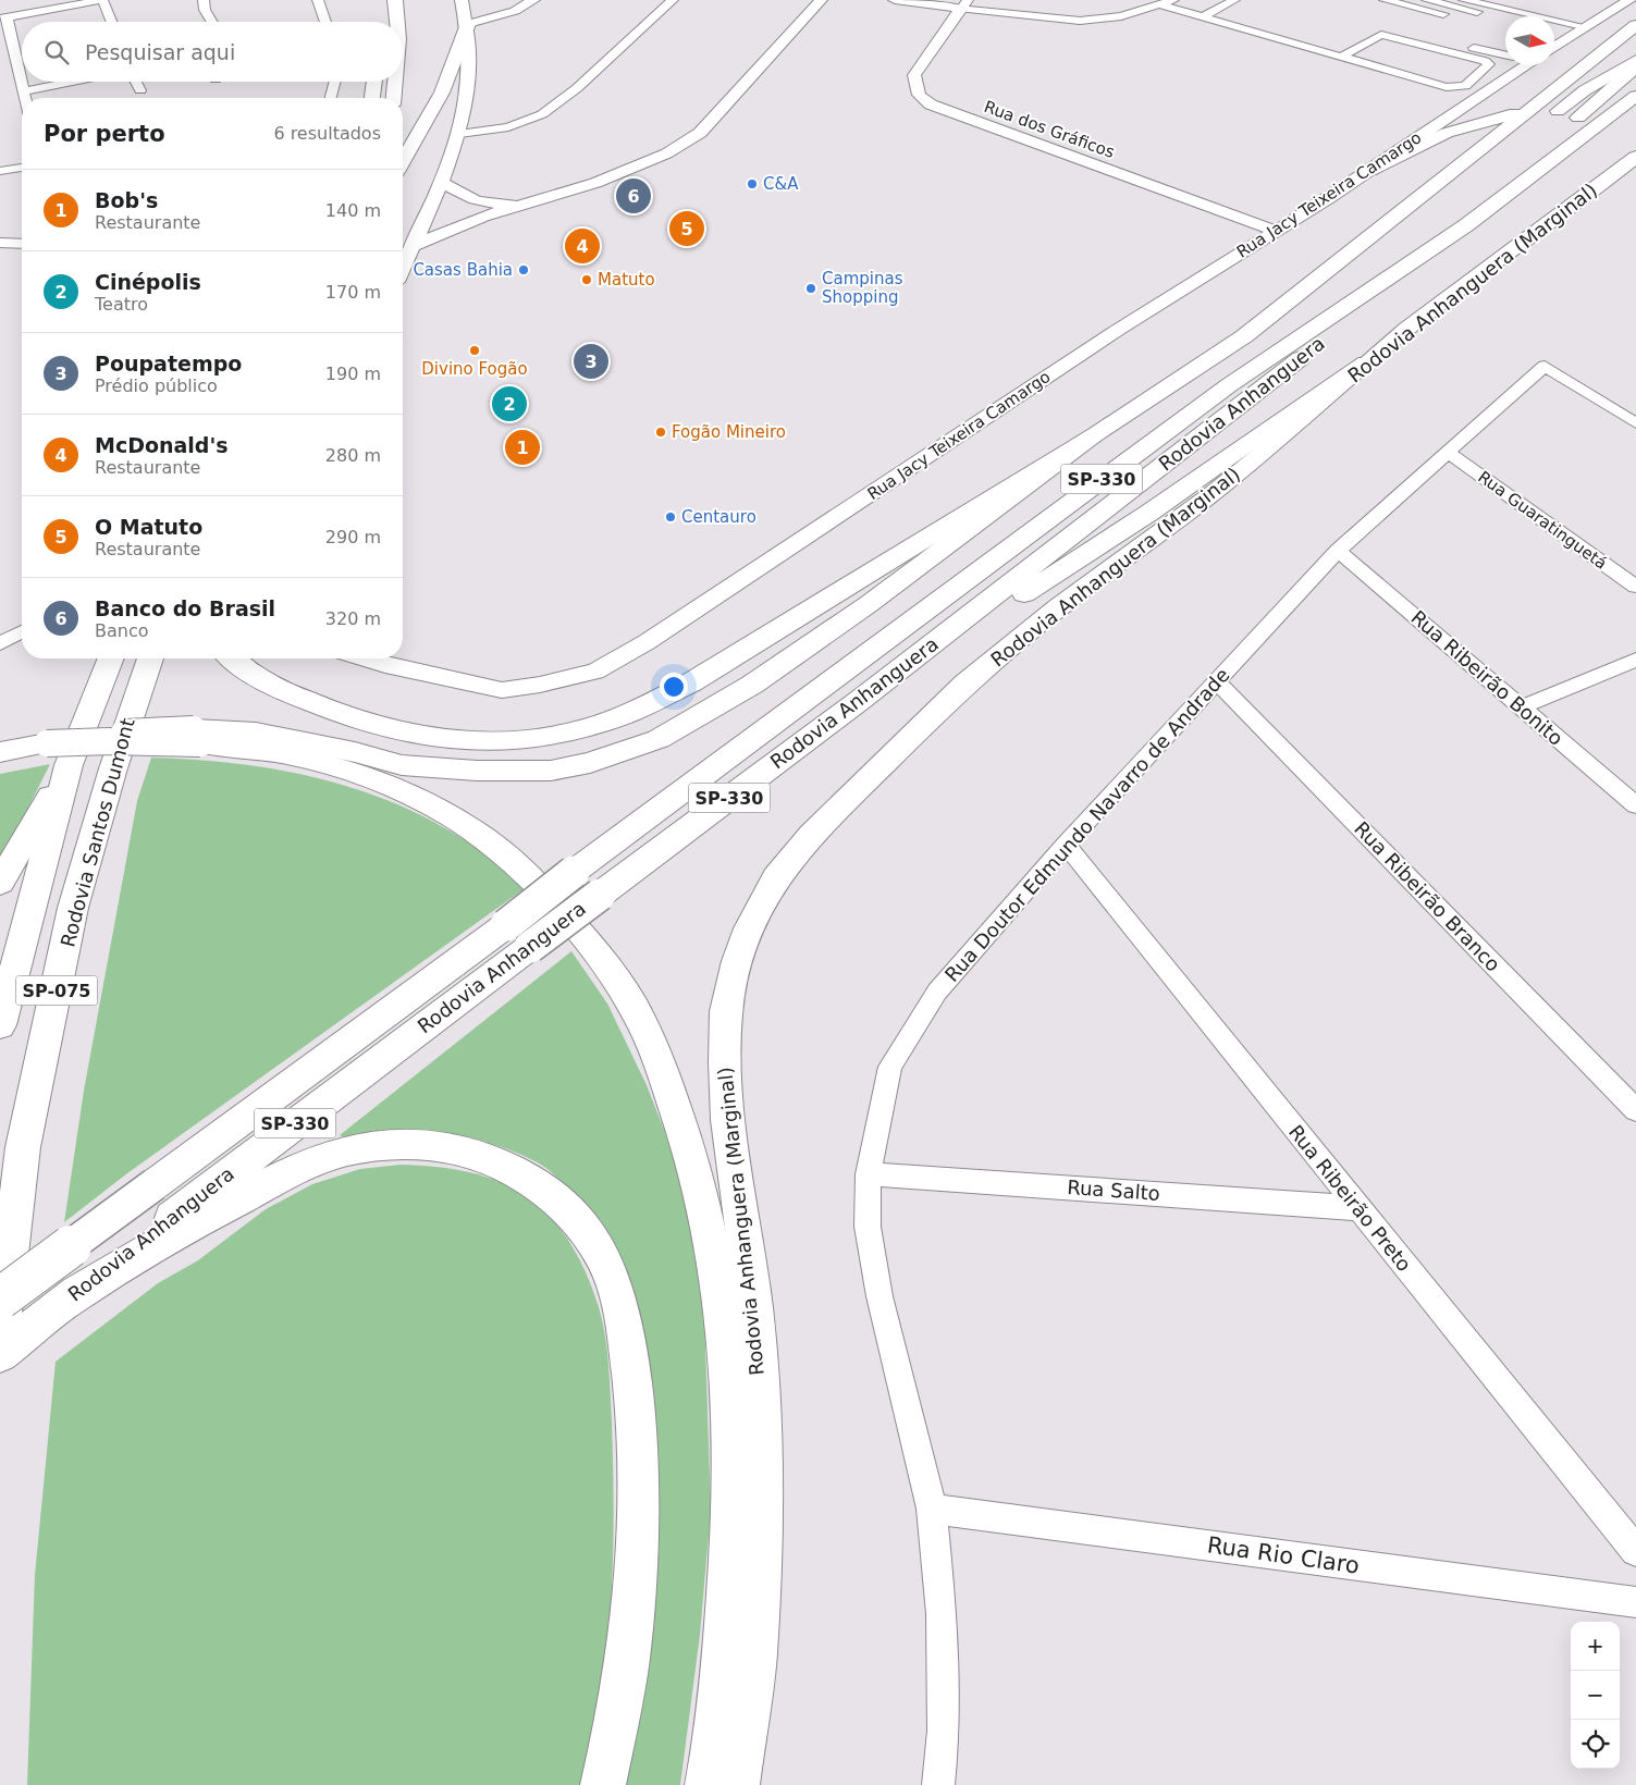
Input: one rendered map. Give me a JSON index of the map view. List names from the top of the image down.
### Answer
{
  "streets": {
    "highway": [
      "Rodovia Anhanguera (Marginal)",
      "Rodovia Anhanguera",
      "SP-330",
      "Rodovia Santos Dumont",
      "SP-075"
    ],
    "street": [
      "Rua dos Gráficos",
      "Rua Jacy Teixeira Camargo",
      "Rua Guaratinguetá",
      "Rua Ribeirão Bonito",
      "Rua Doutor Edmundo Navarro de Andrade",
      "Rua Ribeirão Branco",
      "Rua Salto",
      "Rua Ribeirão Preto",
      "Rua Rio Claro"
    ]
  },
  "crossings": [
    ["Rua dos Gráficos", "Rua Jacy Teixeira Camargo"],
    ["Rua Guaratinguetá", "Rua Doutor Edmundo Navarro de Andrade"],
    ["Rua Ribeirão Bonito", "Rua Doutor Edmundo Navarro de Andrade"],
    ["Rua Doutor Edmundo Navarro de Andrade", "Rua Ribeirão Branco"],
    ["Rua Doutor Edmundo Navarro de Andrade", "Rua Salto"],
    ["Rua Doutor Edmundo Navarro de Andrade", "Rua Ribeirão Preto"],
    ["Rua Doutor Edmundo Navarro de Andrade", "Rua Rio Claro"],
    ["Rua Salto", "Rua Ribeirão Preto"]
  ],
  "places": [
    "C&A",
    "Casas Bahia",
    "Matuto",
    "Campinas Shopping",
    "Divino Fogão",
    "Fogão Mineiro",
    "Centauro"
  ],
  "north": "right",
  "page": {
    "search": "Pesquisar aqui",
    "heading": ["Por perto", "6 resultados"],
    "list": [
      {
        "mark": "1",
        "name": "Bob's",
        "note": "Restaurante",
        "value": "140 m"
      },
      {
        "mark": "2",
        "name": "Cinépolis",
        "note": "Teatro",
        "value": "170 m"
      },
      {
        "mark": "3",
        "name": "Poupatempo",
        "note": "Prédio público",
        "value": "190 m"
      },
      {
        "mark": "4",
        "name": "McDonald's",
        "note": "Restaurante",
        "value": "280 m"
      },
      {
        "mark": "5",
        "name": "O Matuto",
        "note": "Restaurante",
        "value": "290 m"
      },
      {
        "mark": "6",
        "name": "Banco do Brasil",
        "note": "Banco",
        "value": "320 m"
      }
    ],
    "pins": [
      "6",
      "5",
      "4",
      "3",
      "2",
      "1"
    ],
    "map_buttons": ["+", "−"]
  }
}
